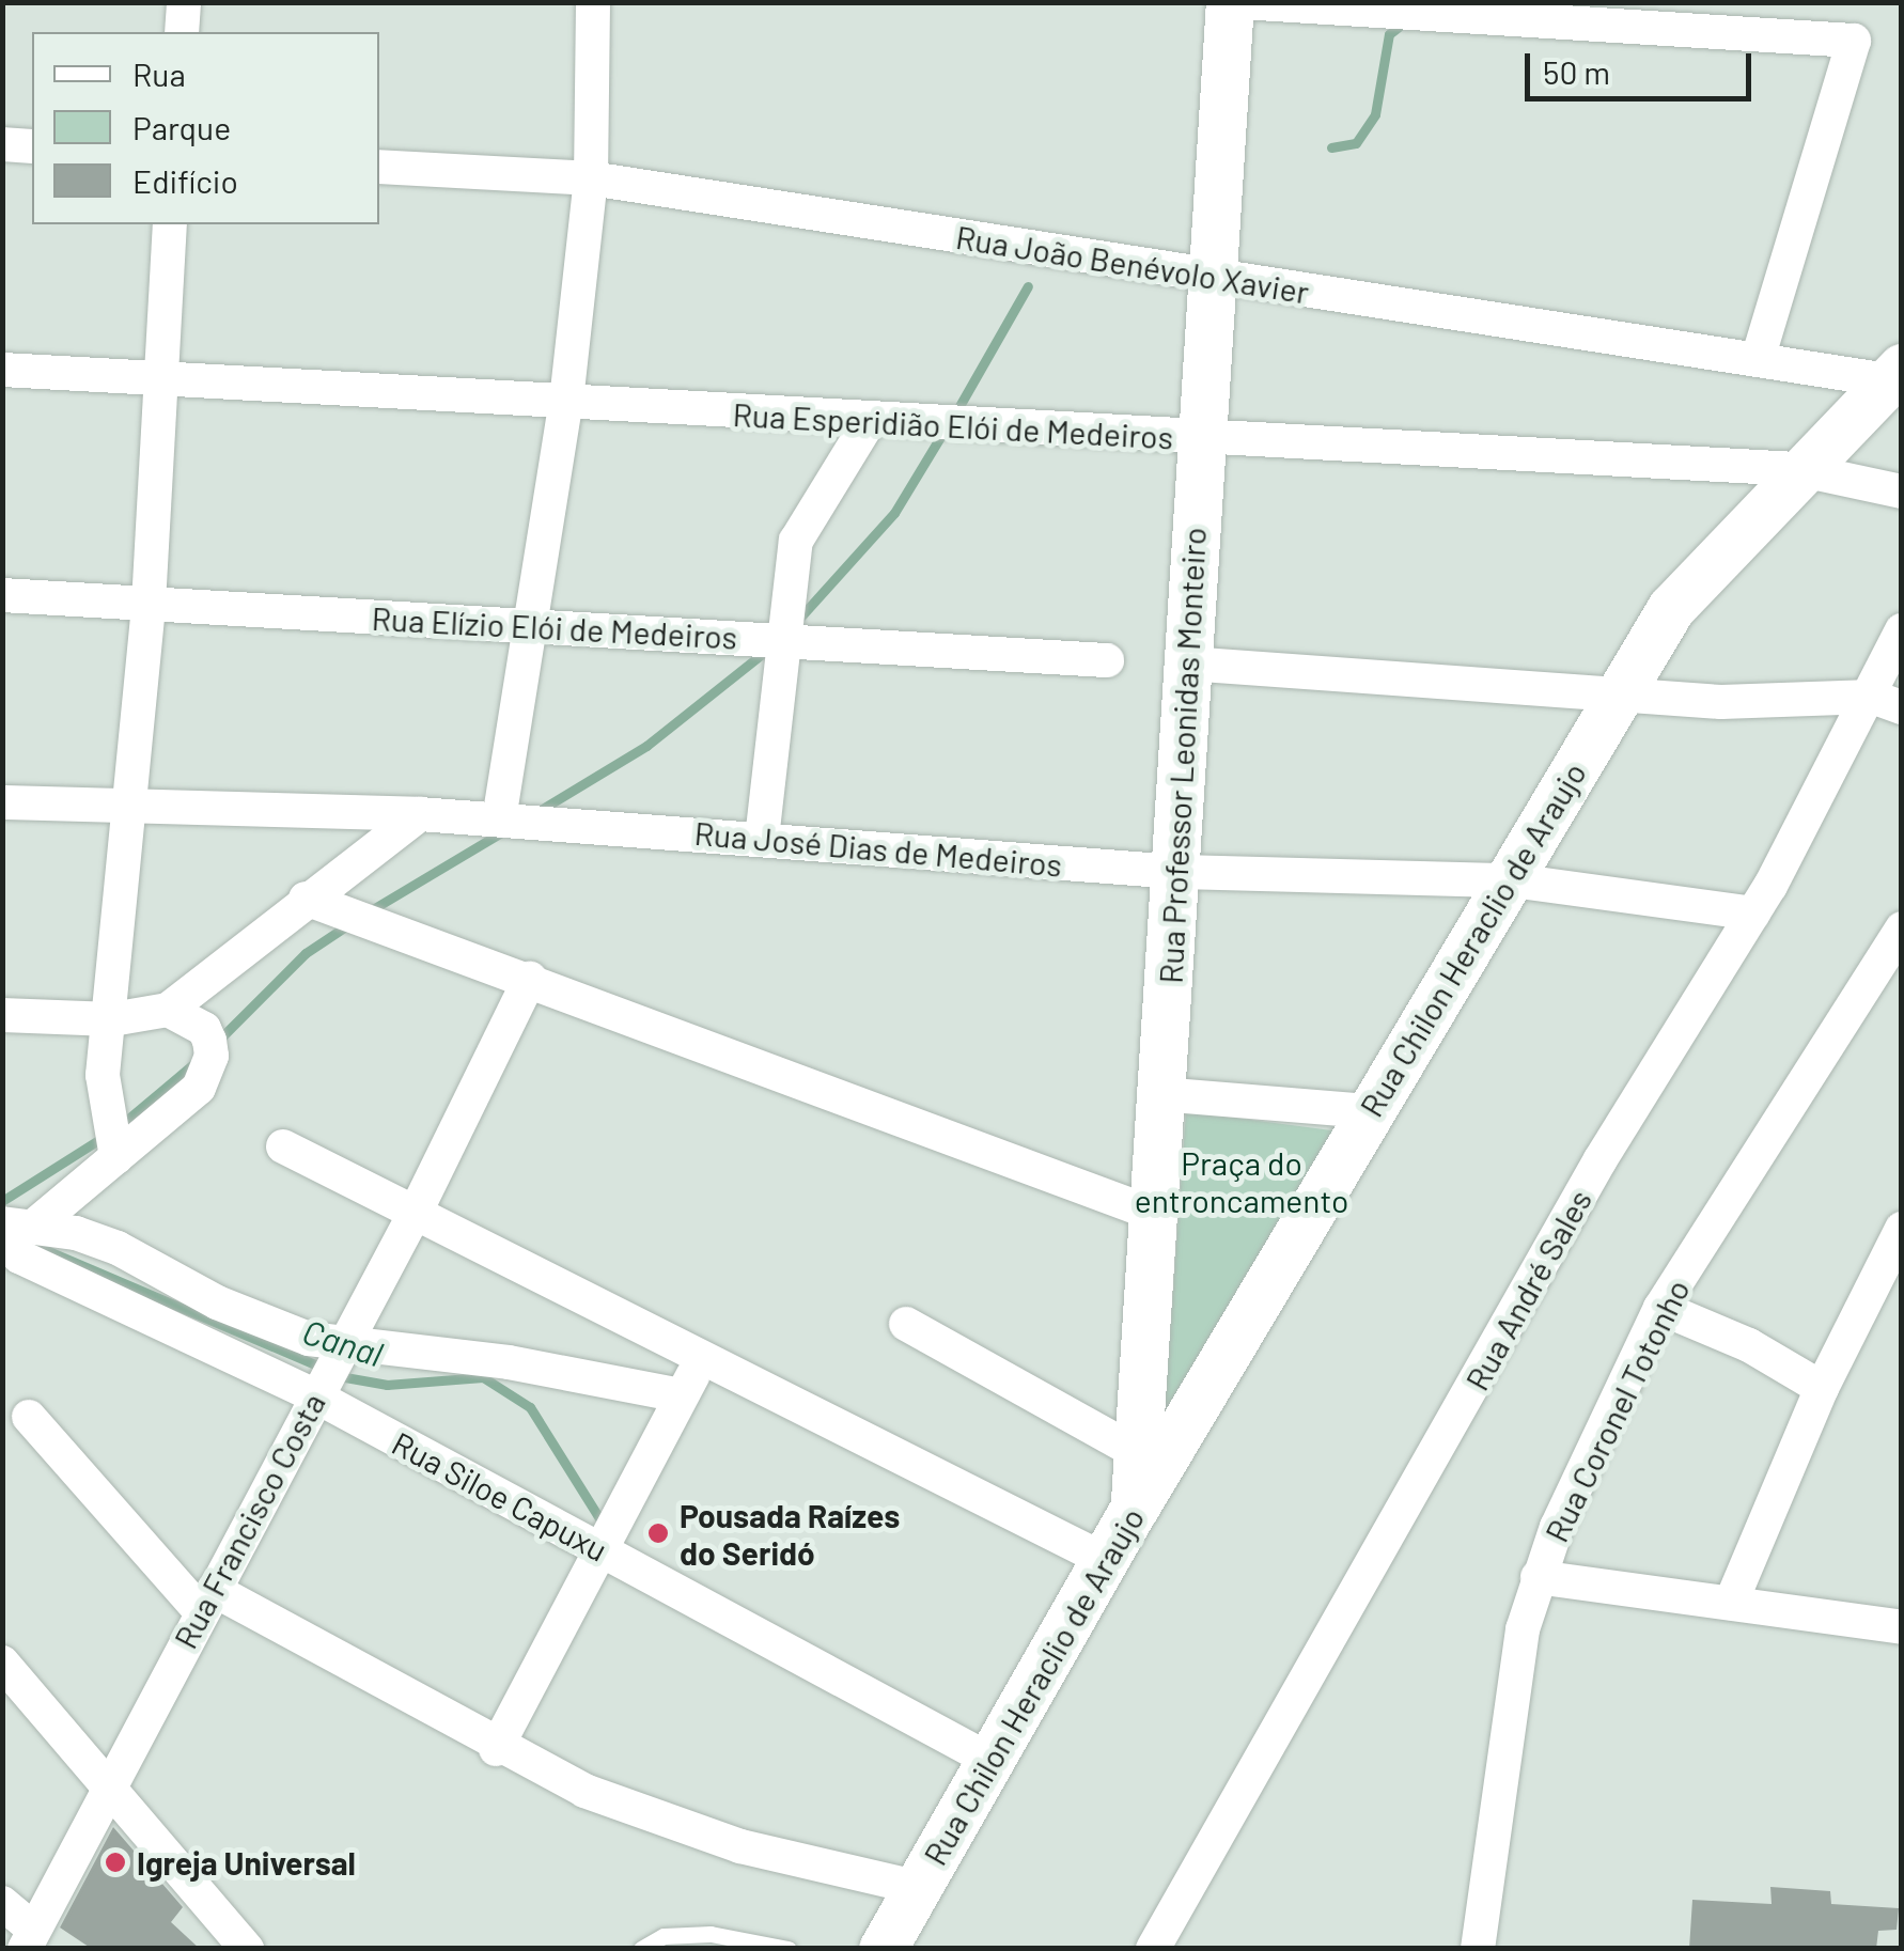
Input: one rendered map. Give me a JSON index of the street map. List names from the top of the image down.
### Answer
{
  "streets": {
    "main road": ["Rua Professor Leonidas Monteiro", "Rua Chilon Heraclio de Araujo"],
    "street": [
      "Rua João Benévolo Xavier",
      "Rua Esperidião Elói de Medeiros",
      "Rua Elízio Elói de Medeiros",
      "Rua José Dias de Medeiros",
      "Rua André Sales",
      "Rua Coronel Totonho",
      "Rua Siloe Capuxu",
      "Rua Francisco Costa"
    ]
  },
  "crossings": [
    ["Rua João Benévolo Xavier", "Rua Professor Leonidas Monteiro"],
    ["Rua João Benévolo Xavier", "Rua Chilon Heraclio de Araujo"],
    ["Rua Esperidião Elói de Medeiros", "Rua Professor Leonidas Monteiro"],
    ["Rua Esperidião Elói de Medeiros", "Rua Chilon Heraclio de Araujo"],
    ["Rua Professor Leonidas Monteiro", "Rua José Dias de Medeiros"],
    ["Rua Professor Leonidas Monteiro", "Rua Chilon Heraclio de Araujo"],
    ["Rua José Dias de Medeiros", "Rua Chilon Heraclio de Araujo"],
    ["Rua José Dias de Medeiros", "Rua André Sales"],
    ["Rua Chilon Heraclio de Araujo", "Rua Siloe Capuxu"],
    ["Rua Siloe Capuxu", "Rua Francisco Costa"]
  ],
  "water": ["Canal"],
  "parks": ["Praça do entroncamento"],
  "places": ["Pousada Raízes do Seridó", "Igreja Universal"],
  "legend": ["Rua", "Parque", "Edifício"],
  "scale_bar": "50 m"
}
